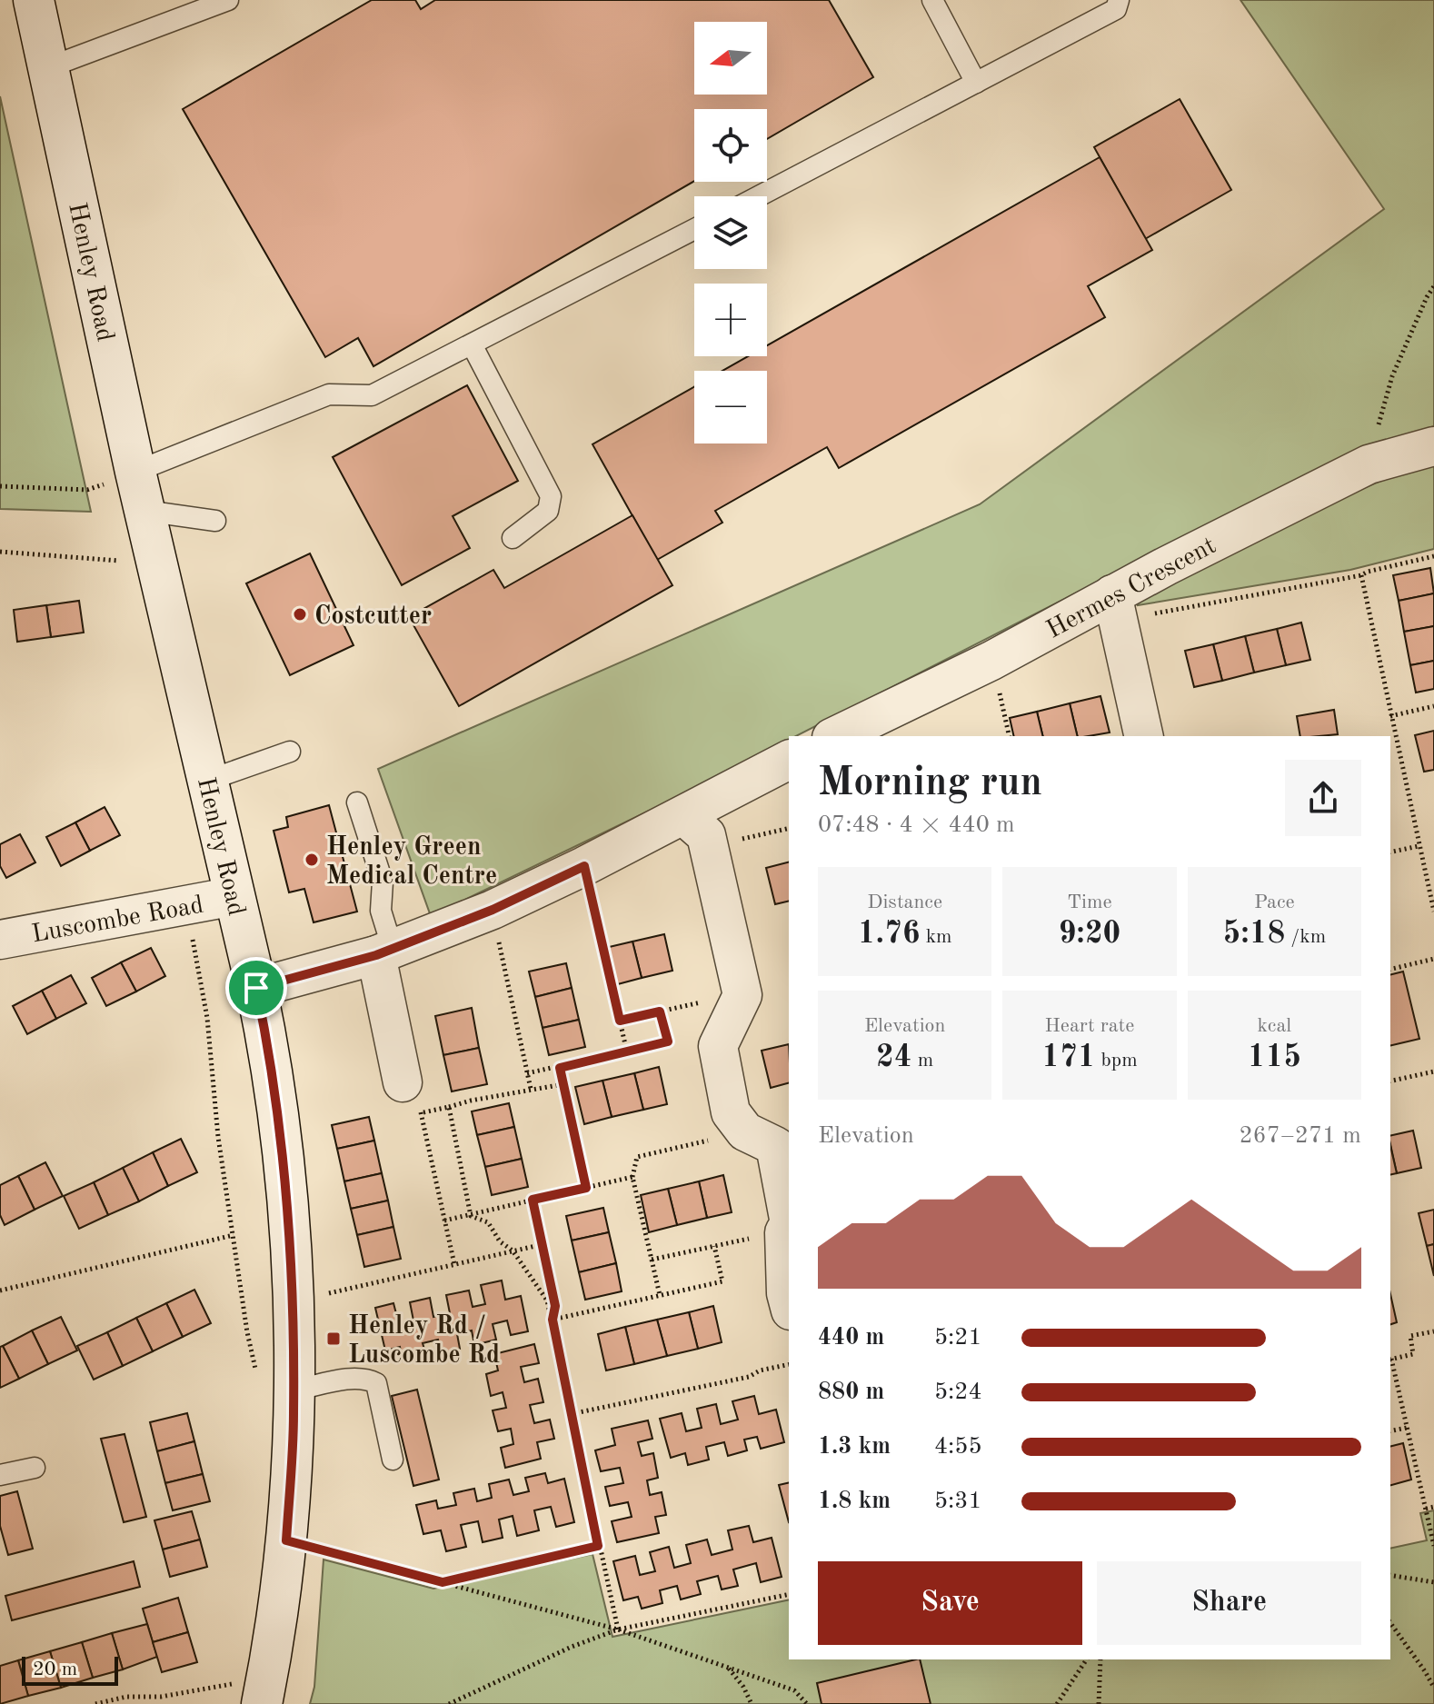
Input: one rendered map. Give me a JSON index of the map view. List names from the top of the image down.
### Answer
{
  "streets": {
    "main road": ["Henley Road"],
    "street": ["Hermes Crescent", "Luscombe Road"]
  },
  "crossings": [
    ["Henley Road", "Luscombe Road"]
  ],
  "places": {
    "other": ["Costcutter", "Henley Green Medical Centre"],
    "transit": ["Henley Rd / Luscombe Rd"]
  },
  "scale_bar": "20 m",
  "north": "left",
  "page": {
    "map_buttons": ["+", "−"],
    "heading": ["Morning run", "07:48 · 4 × 440 m"],
    "stats": [
      ["Distance", "1.76 km"],
      ["Time", "9:20"],
      ["Pace", "5:18 /km"],
      ["Elevation", "24 m"],
      ["Heart rate", "171 bpm"],
      ["kcal", "115"]
    ],
    "chart": ["Elevation", "267–271 m"],
    "list": [
      {
        "name": "440 m",
        "note": "5:21"
      },
      {
        "name": "880 m",
        "note": "5:24"
      },
      {
        "name": "1.3 km",
        "note": "4:55"
      },
      {
        "name": "1.8 km",
        "note": "5:31"
      }
    ],
    "buttons": ["Save", "Share"],
    "scale": "20 m"
  }
}
